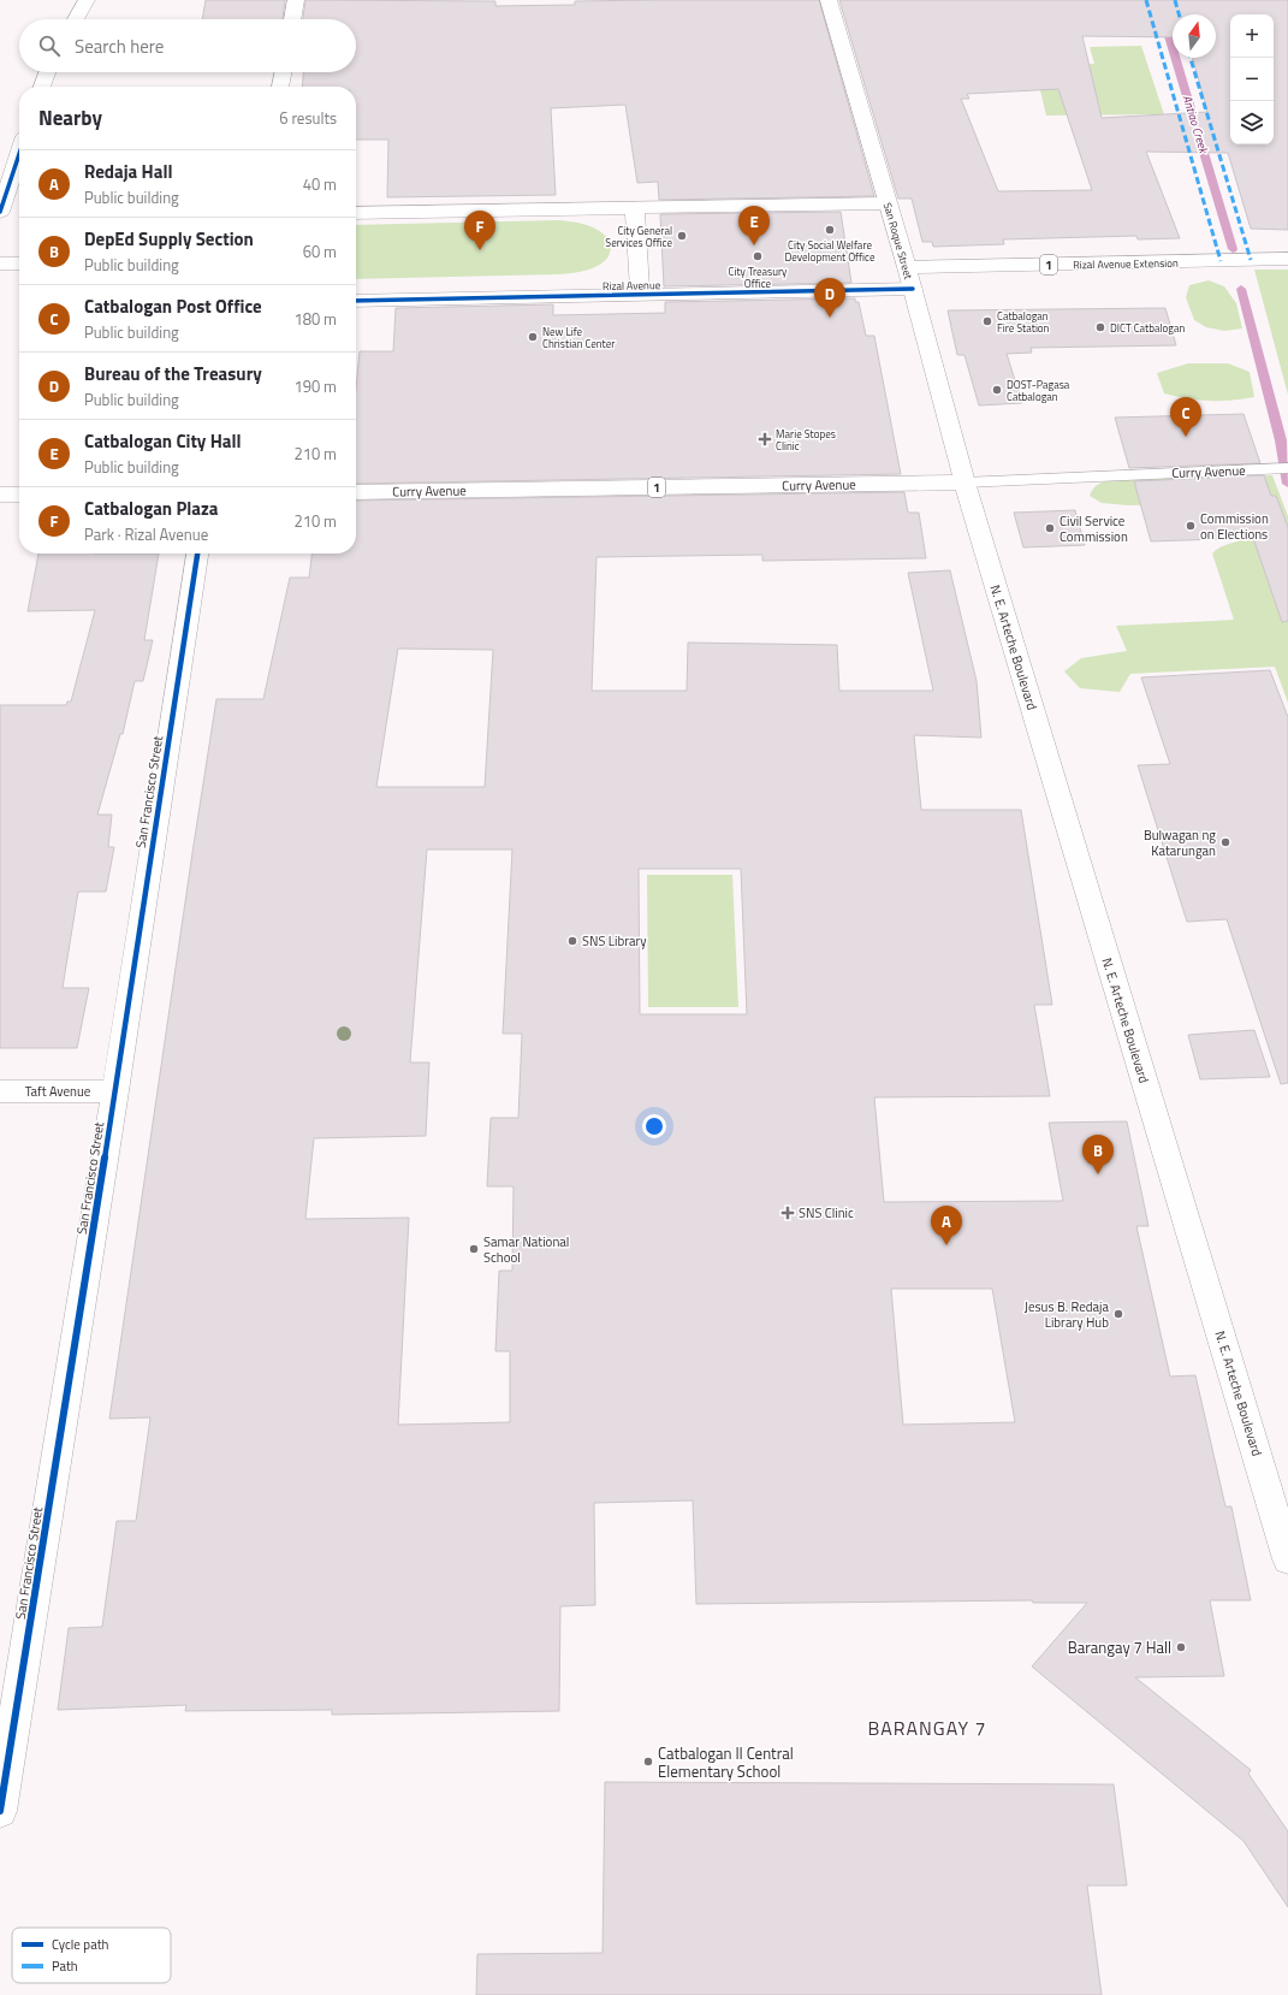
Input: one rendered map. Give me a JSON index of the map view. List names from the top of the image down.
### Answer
{
  "streets": {
    "street": [
      "San Roque Street",
      "Rizal Avenue Extension",
      "1",
      "Rizal Avenue",
      "Curry Avenue",
      "N. E. Arteche Boulevard",
      "San Francisco Street",
      "Taft Avenue"
    ]
  },
  "crossings": [
    ["San Roque Street", "Rizal Avenue Extension"],
    ["San Roque Street", "Rizal Avenue"],
    ["San Roque Street", "Curry Avenue"],
    ["San Roque Street", "N. E. Arteche Boulevard"],
    ["Curry Avenue", "N. E. Arteche Boulevard"],
    ["San Francisco Street", "Taft Avenue"]
  ],
  "districts": ["BARANGAY 7"],
  "water": ["Antiao Creek"],
  "places": {
    "other": [
      "City Social Welfare Development Office",
      "City General Services Office",
      "City Treasury Office",
      "Catbalogan Fire Station",
      "DICT Catbalogan",
      "New Life Christian Center",
      "DOST-Pagasa Catbalogan",
      "Commission on Elections",
      "Civil Service Commission",
      "Bulwagan ng Katarungan",
      "SNS Library",
      "Samar National School",
      "Jesus B. Redaja Library Hub",
      "Barangay 7 Hall",
      "Catbalogan II Central Elementary School"
    ],
    "health": ["Marie Stopes Clinic", "SNS Clinic"]
  },
  "legend": ["Cycle path", "Path"],
  "north": "top",
  "page": {
    "map_buttons": ["+", "−"],
    "search": "Search here",
    "heading": ["Nearby", "6 results"],
    "list": [
      {
        "mark": "A",
        "name": "Redaja Hall",
        "note": "Public building",
        "value": "40 m"
      },
      {
        "mark": "B",
        "name": "DepEd Supply Section",
        "note": "Public building",
        "value": "60 m"
      },
      {
        "mark": "C",
        "name": "Catbalogan Post Office",
        "note": "Public building",
        "value": "180 m"
      },
      {
        "mark": "D",
        "name": "Bureau of the Treasury",
        "note": "Public building",
        "value": "190 m"
      },
      {
        "mark": "E",
        "name": "Catbalogan City Hall",
        "note": "Public building",
        "value": "210 m"
      },
      {
        "mark": "F",
        "name": "Catbalogan Plaza",
        "note": "Park · Rizal Avenue",
        "value": "210 m"
      }
    ],
    "pins": [
      "E",
      "F",
      "D",
      "C",
      "B",
      "A"
    ]
  }
}
